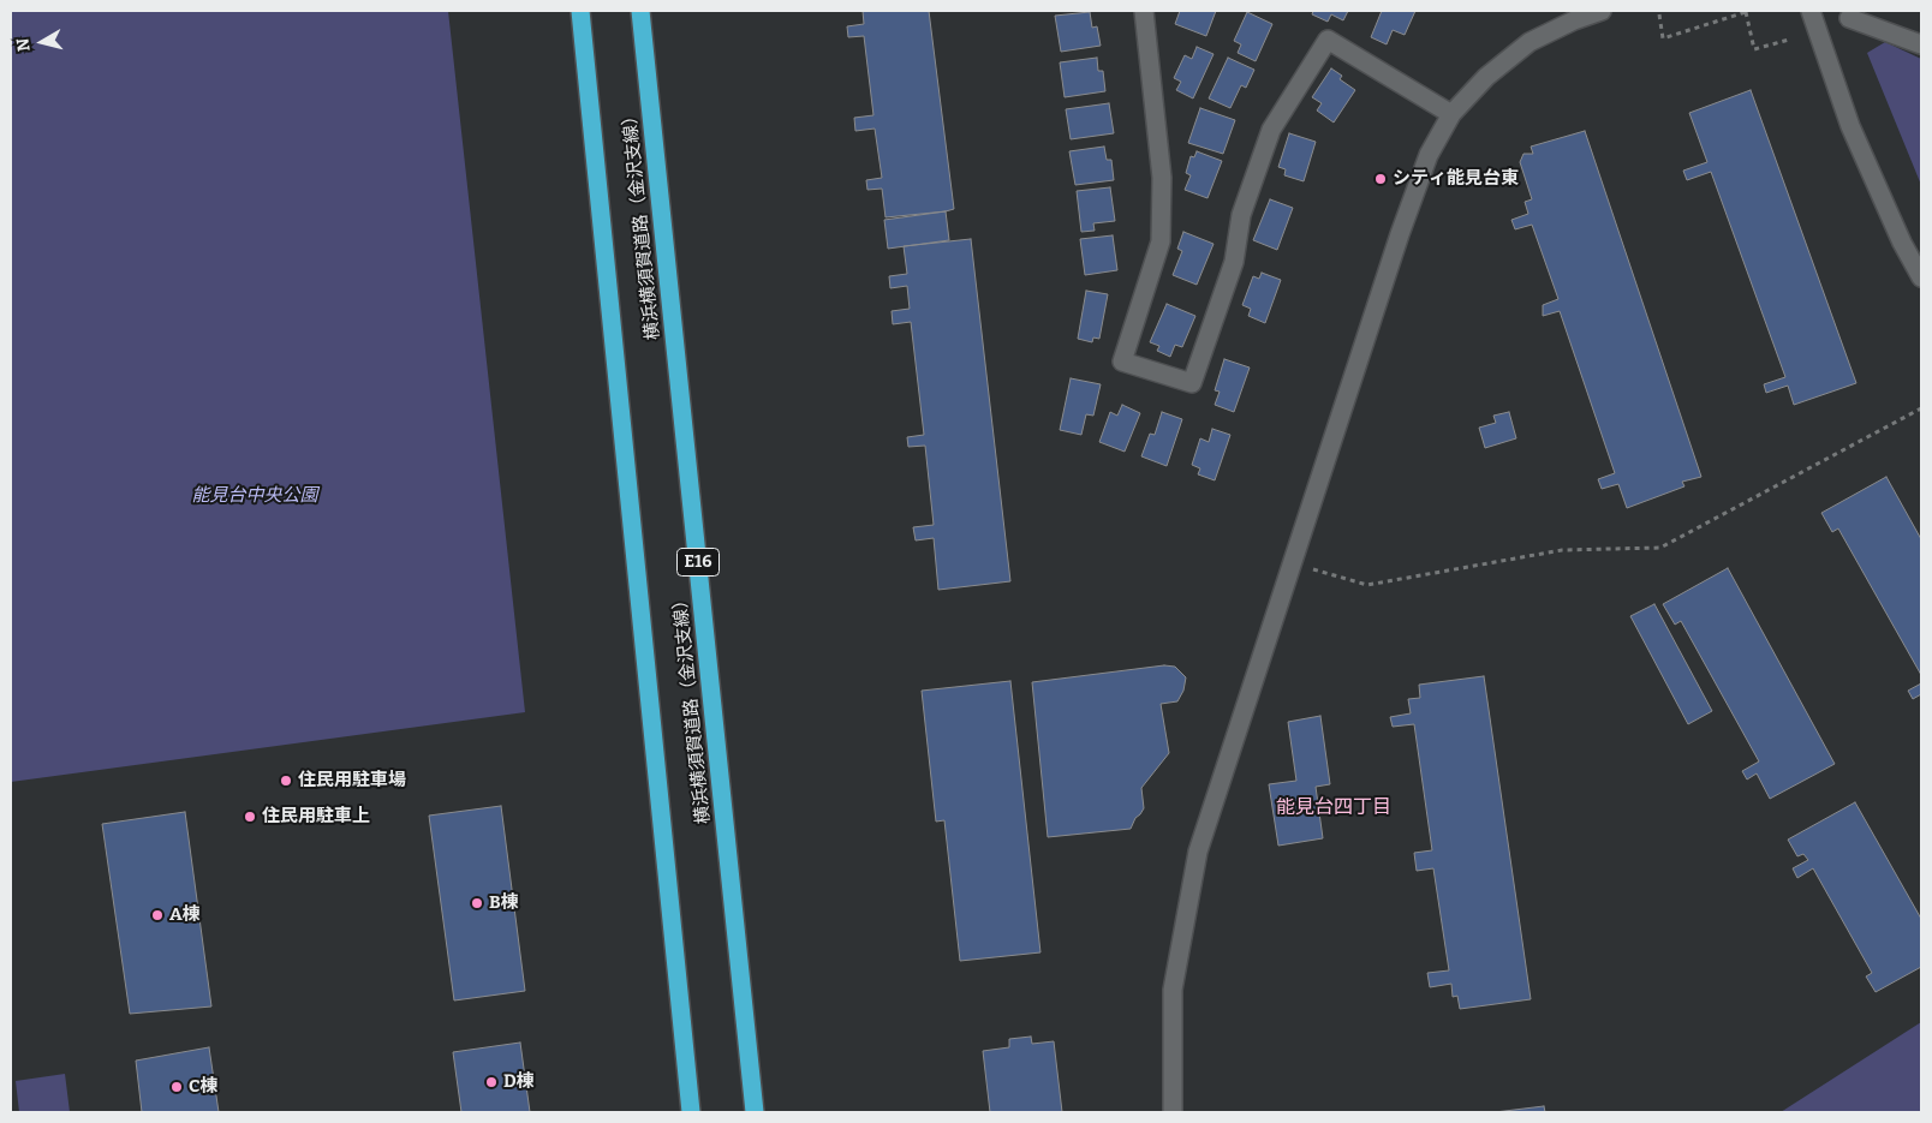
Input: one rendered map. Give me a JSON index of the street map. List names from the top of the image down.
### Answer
{
  "streets": {
    "highway": ["横浜横須賀道路（金沢支線）", "E16"]
  },
  "districts": ["能見台四丁目"],
  "parks": ["能見台中央公園"],
  "places": [
    "シティ能見台東",
    "住民用駐車場",
    "住民用駐車上",
    "B棟",
    "A棟",
    "D棟",
    "C棟"
  ],
  "north": "left"
}
